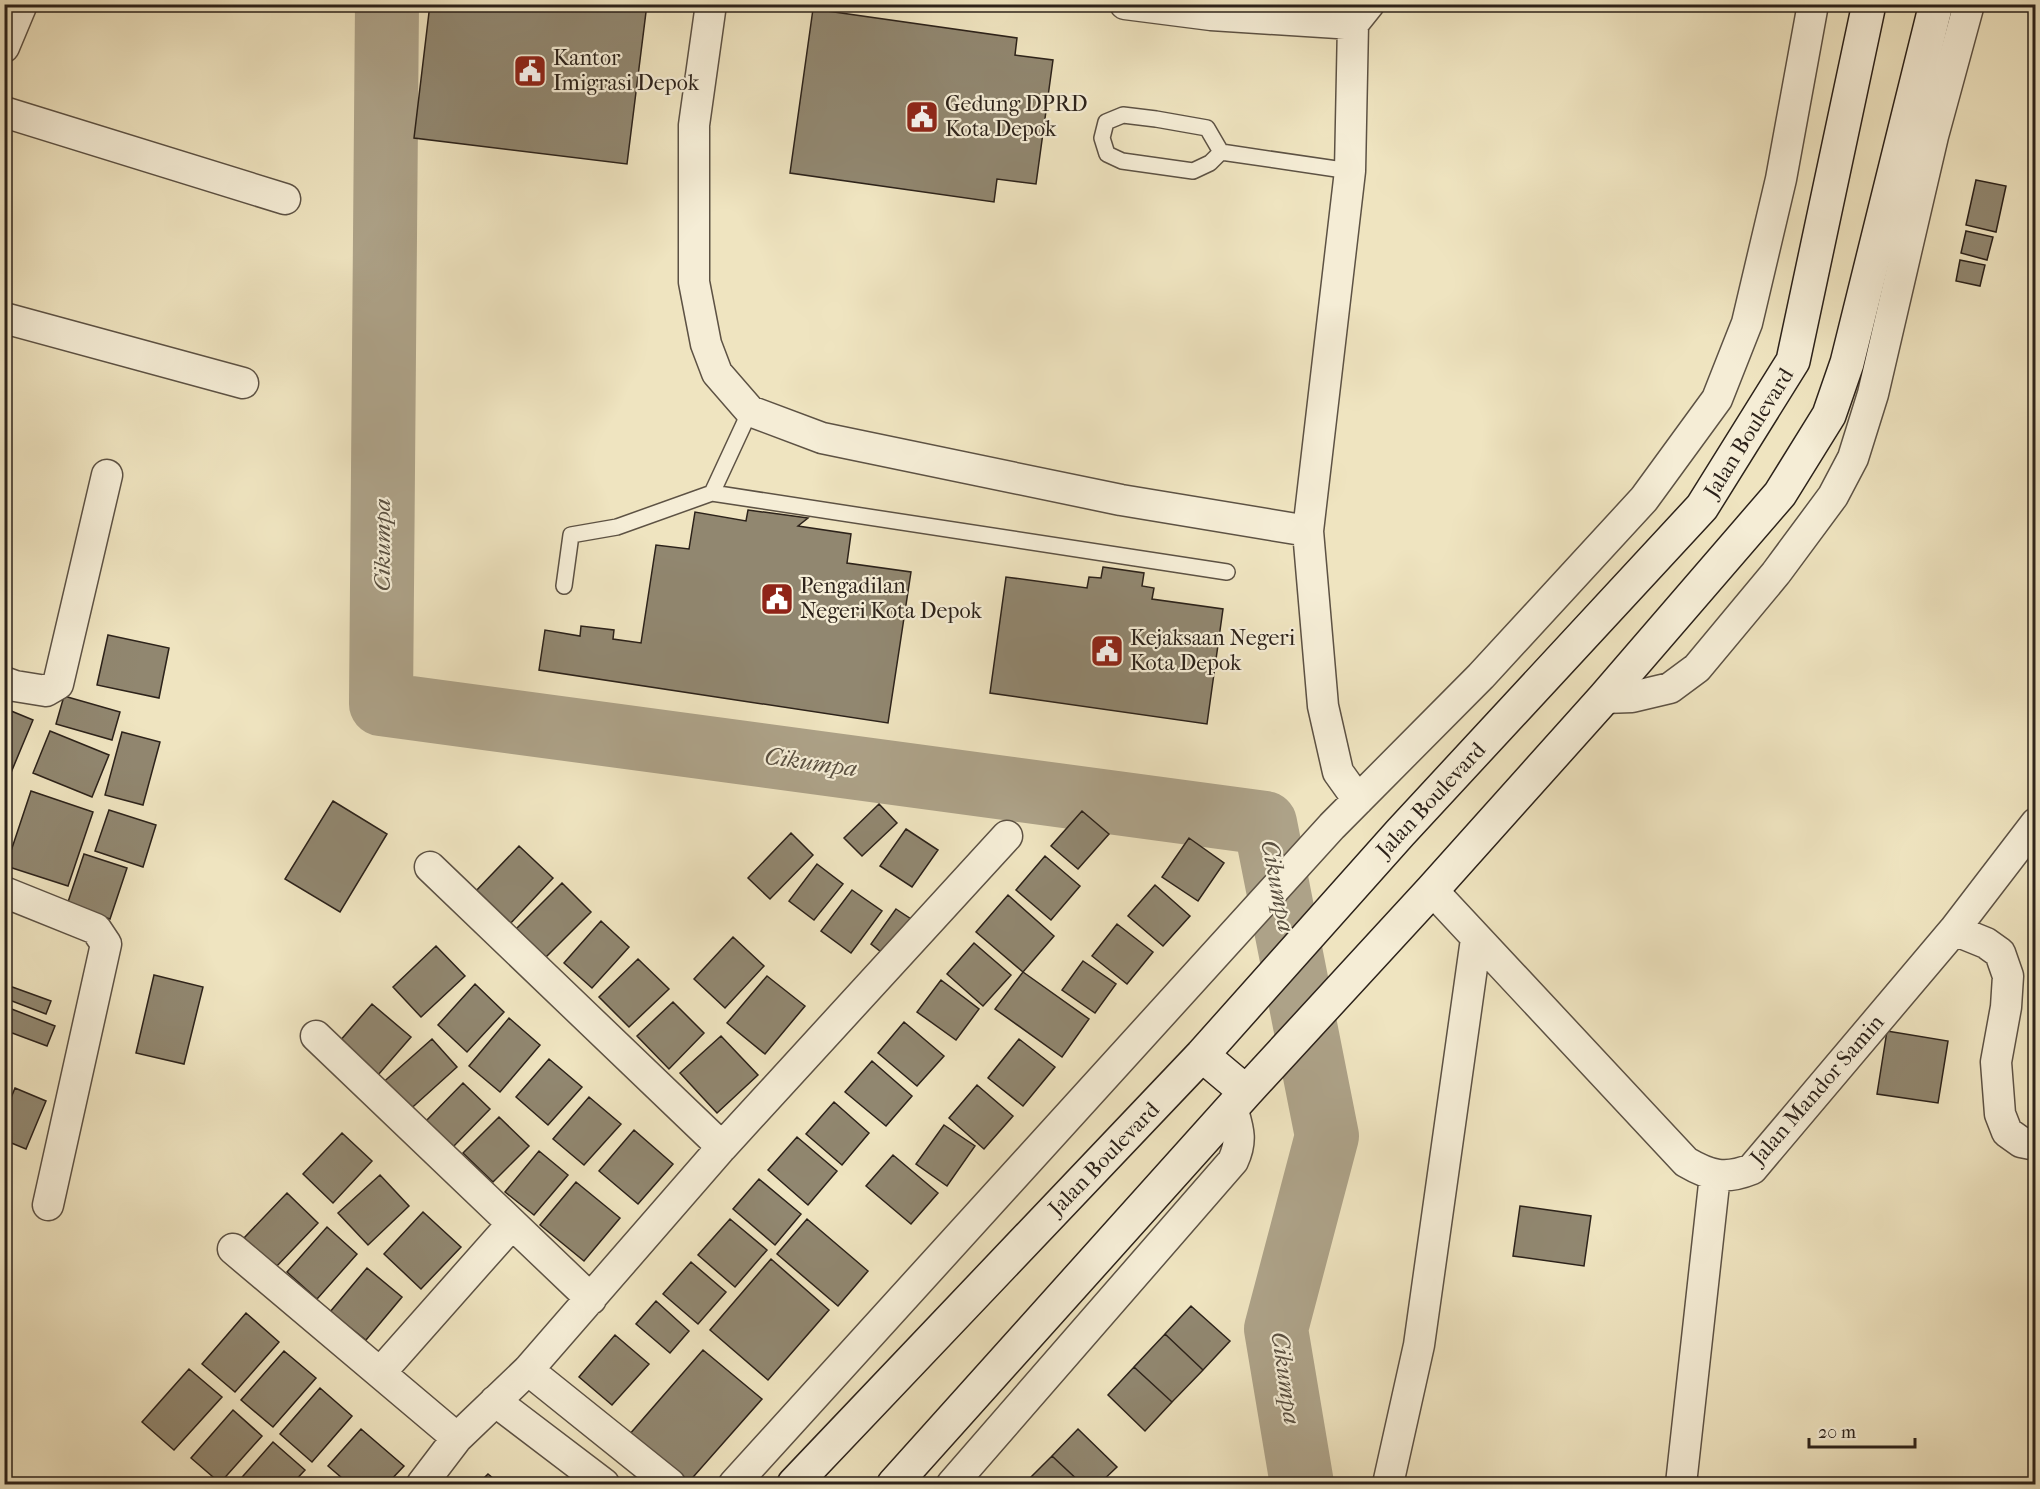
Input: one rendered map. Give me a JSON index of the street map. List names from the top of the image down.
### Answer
{
  "streets": {
    "main road": ["Jalan Boulevard"],
    "street": ["Jalan Mandor Samin"]
  },
  "water": ["Cikumpa"],
  "places": {
    "public building": [
      "Kantor Imigrasi Depok",
      "Gedung DPRD Kota Depok",
      "Pengadilan Negeri Kota Depok",
      "Kejaksaan Negeri Kota Depok"
    ]
  },
  "scale_bar": "20 m"
}
